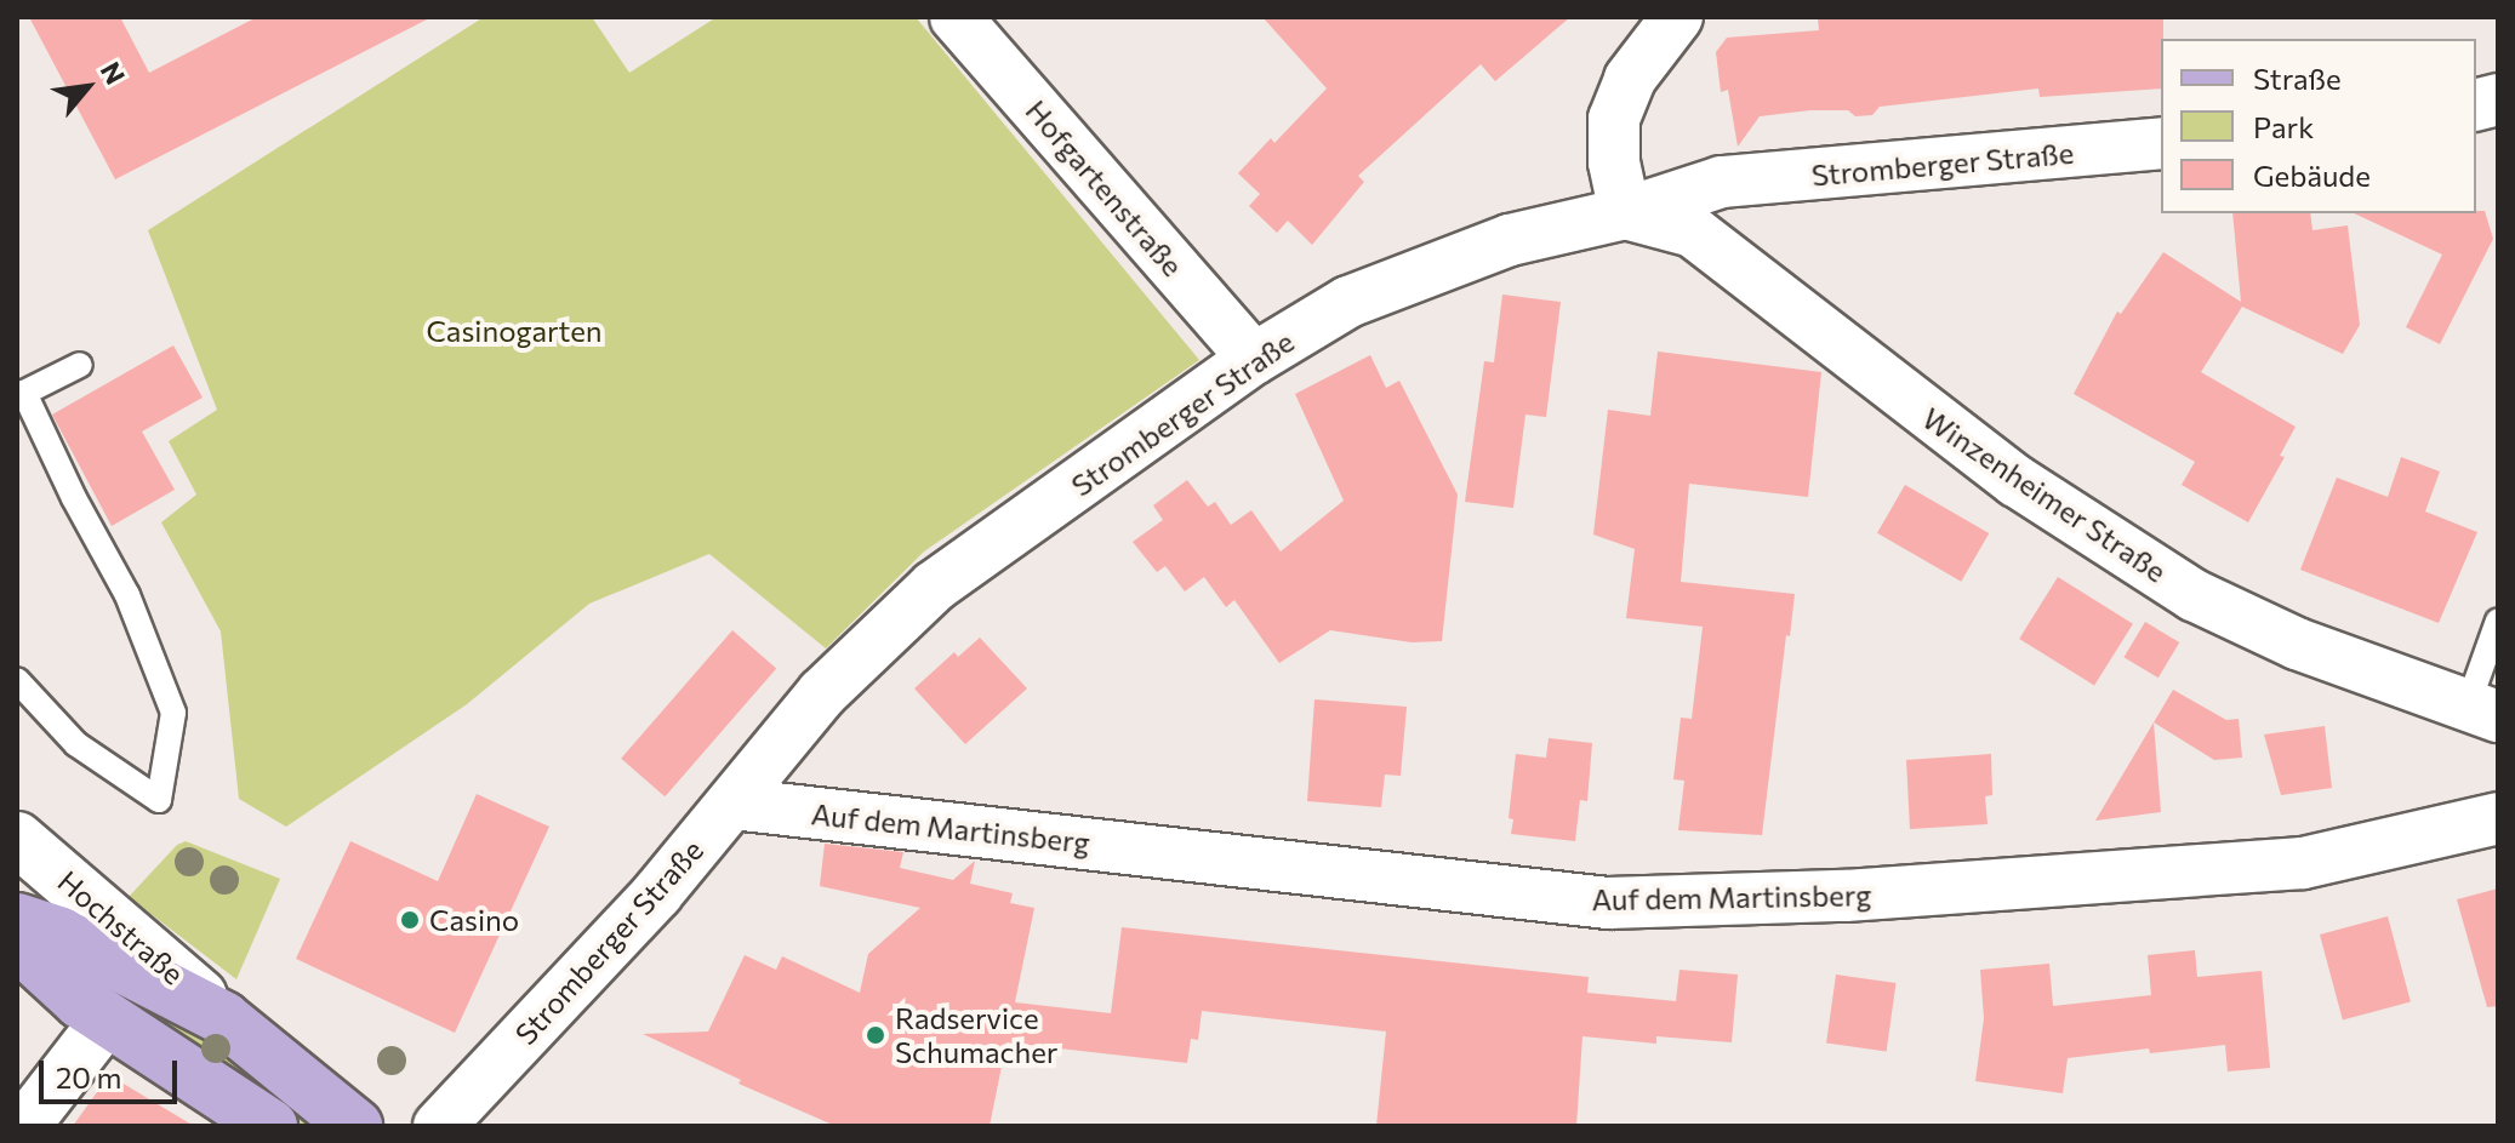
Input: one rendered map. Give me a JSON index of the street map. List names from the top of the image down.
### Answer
{
  "streets": {
    "street": [
      "Stromberger Straße",
      "Hofgartenstraße",
      "Winzenheimer Straße",
      "Auf dem Martinsberg",
      "Hochstraße"
    ]
  },
  "crossings": [
    ["Stromberger Straße", "Hofgartenstraße"],
    ["Stromberger Straße", "Winzenheimer Straße"],
    ["Stromberger Straße", "Auf dem Martinsberg"]
  ],
  "parks": ["Casinogarten"],
  "places": ["Casino", "Radservice Schumacher"],
  "legend": ["Straße", "Park", "Gebäude"],
  "scale_bar": "20 m",
  "north": "top right"
}
